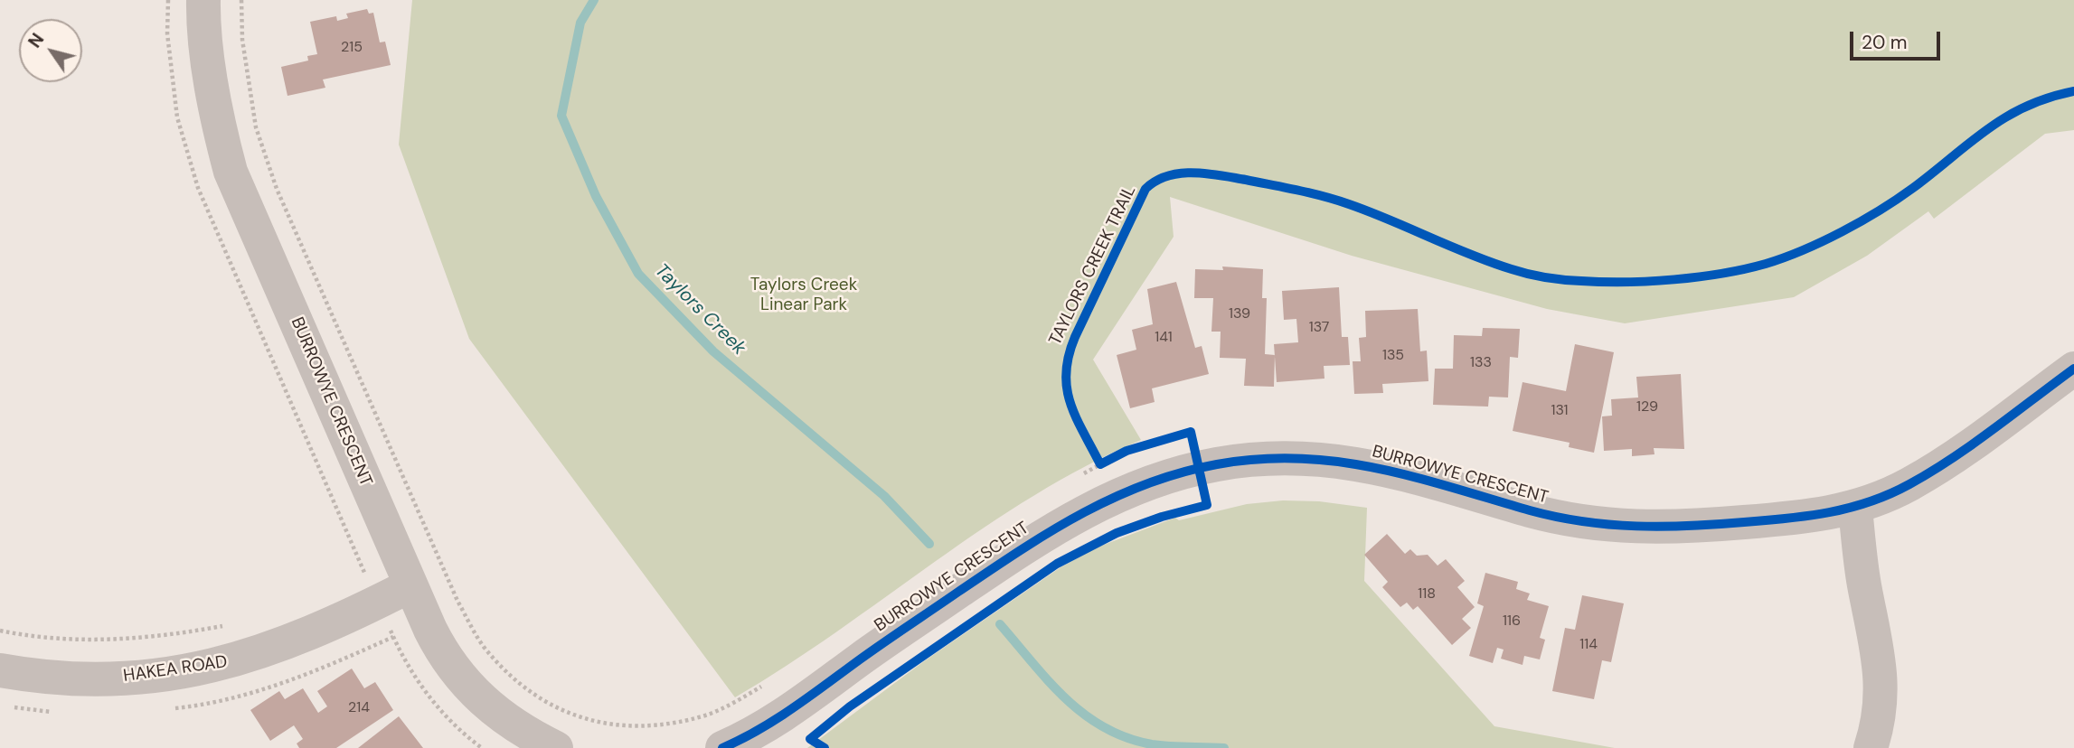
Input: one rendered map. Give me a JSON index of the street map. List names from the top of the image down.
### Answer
{
  "streets": {
    "street": ["BURROWYE CRESCENT", "HAKEA ROAD"],
    "cycle path": ["TAYLORS CREEK TRAIL"]
  },
  "crossings": [
    ["BURROWYE CRESCENT", "HAKEA ROAD"]
  ],
  "water": ["Taylors Creek"],
  "parks": ["Taylors Creek Linear Park"],
  "house_numbers": [
    "215",
    "139",
    "137",
    "141",
    "135",
    "133",
    "129",
    "131",
    "118",
    "116",
    "114",
    "214"
  ],
  "scale_bar": "20 m",
  "north": "top left"
}
